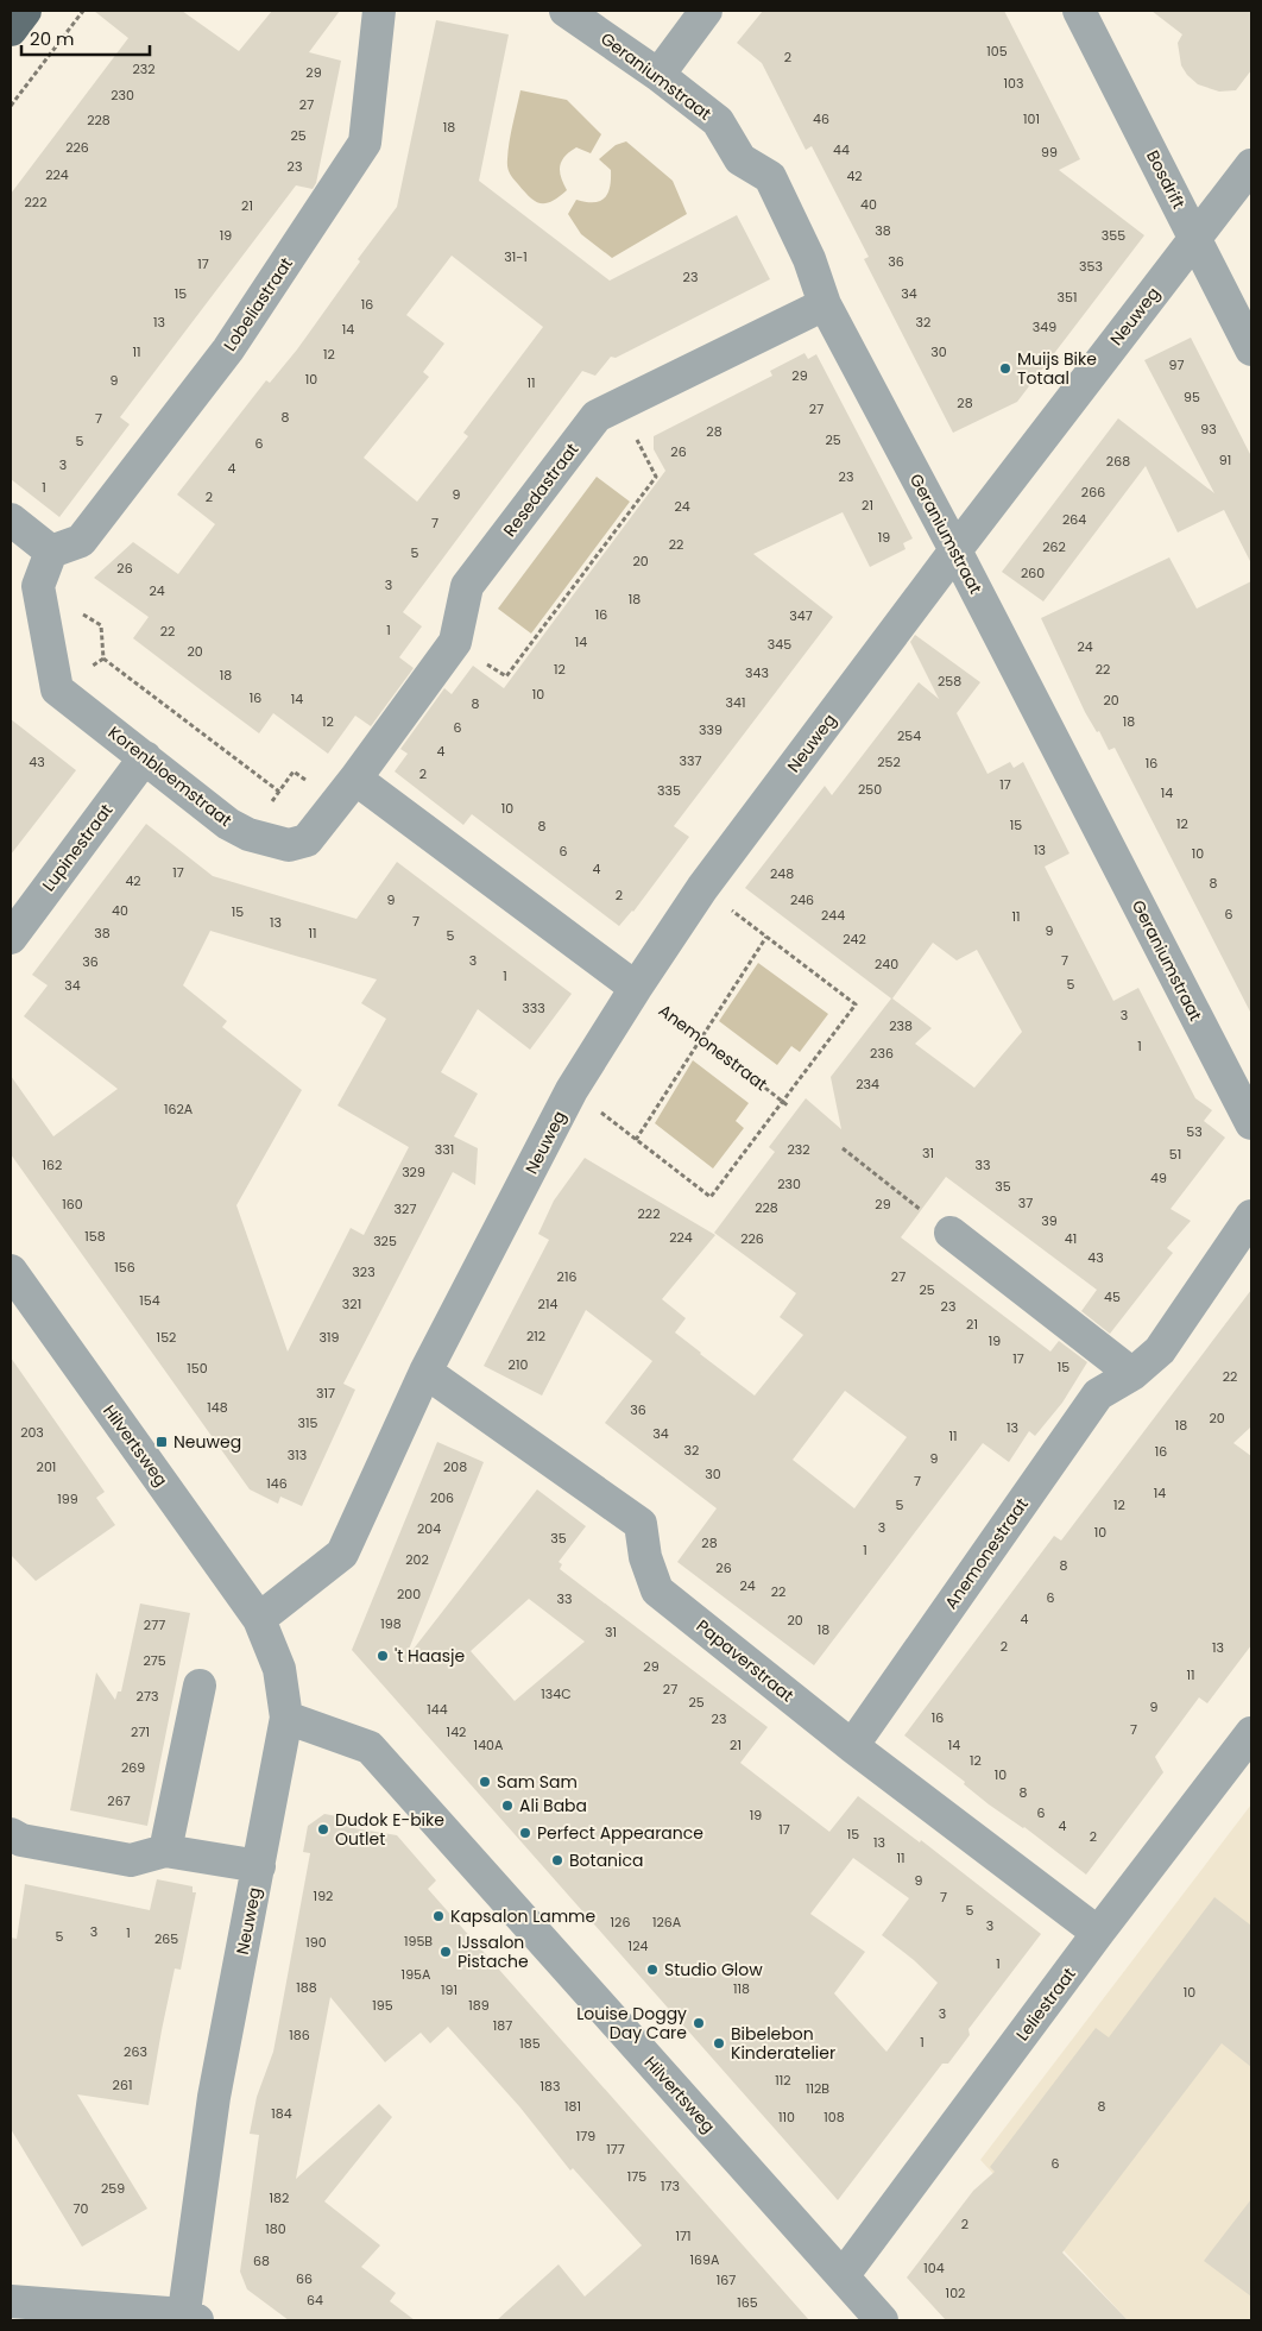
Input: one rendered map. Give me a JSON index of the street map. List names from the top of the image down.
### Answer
{
  "streets": {
    "street": [
      "Geraniumstraat",
      "Bosdrift",
      "Lobeliastraat",
      "Neuweg",
      "Resedastraat",
      "Korenbloemstraat",
      "Lupinestraat",
      "Anemonestraat",
      "Hilvertsweg",
      "Papaverstraat",
      "Leliestraat"
    ]
  },
  "crossings": [
    ["Geraniumstraat", "Neuweg"],
    ["Geraniumstraat", "Resedastraat"],
    ["Bosdrift", "Neuweg"],
    ["Lobeliastraat", "Korenbloemstraat"],
    ["Neuweg", "Anemonestraat"],
    ["Neuweg", "Hilvertsweg"],
    ["Neuweg", "Papaverstraat"],
    ["Resedastraat", "Korenbloemstraat"],
    ["Korenbloemstraat", "Lupinestraat"],
    ["Anemonestraat", "Papaverstraat"],
    ["Hilvertsweg", "Leliestraat"],
    ["Papaverstraat", "Leliestraat"]
  ],
  "places": {
    "other": [
      "Muijs Bike Totaal",
      "'t Haasje",
      "Sam Sam",
      "Ali Baba",
      "Dudok E-bike Outlet",
      "Perfect Appearance",
      "Botanica",
      "Kapsalon Lamme",
      "IJssalon Pistache",
      "Studio Glow",
      "Louise Doggy Day Care",
      "Bibelebon Kinderatelier"
    ],
    "transit": ["Neuweg"]
  },
  "house_numbers": [
    "105",
    "2",
    "232",
    "29",
    "103",
    "230",
    "27",
    "46",
    "101",
    "228",
    "18",
    "25",
    "226",
    "44",
    "99",
    "23",
    "224",
    "42",
    "222",
    "40",
    "21",
    "38",
    "19",
    "355",
    "31-1",
    "36",
    "17",
    "353",
    "23",
    "15",
    "34",
    "351",
    "16",
    "13",
    "32",
    "349",
    "14",
    "11",
    "30",
    "12",
    "97",
    "29",
    "10",
    "9",
    "11",
    "95",
    "28",
    "27",
    "8",
    "7",
    "93",
    "28",
    "25",
    "5",
    "6",
    "26",
    "91",
    "268",
    "3",
    "4",
    "23",
    "1",
    "266",
    "9",
    "2",
    "21",
    "24",
    "264",
    "7",
    "19",
    "22",
    "262",
    "5",
    "20",
    "26",
    "260",
    "3",
    "24",
    "18",
    "16",
    "347",
    "1",
    "22",
    "14",
    "345",
    "24",
    "20",
    "12",
    "22",
    "343",
    "18",
    "258",
    "10",
    "16",
    "14",
    "20",
    "341",
    "8",
    "12",
    "18",
    "6",
    "339",
    "254",
    "4",
    "337",
    "43",
    "252",
    "16",
    "2",
    "17",
    "250",
    "335",
    "14",
    "10",
    "12",
    "15",
    "8",
    "13",
    "6",
    "10",
    "4",
    "17",
    "248",
    "42",
    "8",
    "2",
    "9",
    "246",
    "40",
    "15",
    "6",
    "244",
    "11",
    "7",
    "13",
    "9",
    "38",
    "11",
    "5",
    "242",
    "3",
    "7",
    "36",
    "240",
    "1",
    "5",
    "34",
    "333",
    "3",
    "238",
    "1",
    "236",
    "234",
    "162A",
    "53",
    "331",
    "232",
    "31",
    "51",
    "162",
    "33",
    "329",
    "49",
    "230",
    "35",
    "37",
    "160",
    "29",
    "228",
    "327",
    "222",
    "39",
    "158",
    "224",
    "226",
    "41",
    "325",
    "43",
    "156",
    "323",
    "216",
    "27",
    "25",
    "45",
    "154",
    "321",
    "214",
    "23",
    "21",
    "212",
    "152",
    "319",
    "19",
    "17",
    "210",
    "15",
    "150",
    "22",
    "317",
    "148",
    "36",
    "20",
    "315",
    "18",
    "13",
    "203",
    "34",
    "11",
    "32",
    "16",
    "313",
    "9",
    "201",
    "208",
    "30",
    "7",
    "146",
    "14",
    "206",
    "199",
    "5",
    "12",
    "3",
    "204",
    "10",
    "35",
    "28",
    "1",
    "202",
    "8",
    "26",
    "24",
    "22",
    "200",
    "6",
    "33",
    "4",
    "20",
    "198",
    "277",
    "18",
    "31",
    "2",
    "13",
    "275",
    "29",
    "11",
    "27",
    "134C",
    "273",
    "25",
    "9",
    "144",
    "16",
    "23",
    "7",
    "271",
    "142",
    "140A",
    "21",
    "14",
    "12",
    "269",
    "10",
    "8",
    "267",
    "6",
    "19",
    "4",
    "17",
    "15",
    "2",
    "13",
    "11",
    "9",
    "192",
    "7",
    "5",
    "126",
    "126A",
    "3",
    "3",
    "1",
    "5",
    "265",
    "195B",
    "190",
    "124",
    "1",
    "195A",
    "188",
    "118",
    "191",
    "10",
    "195",
    "189",
    "3",
    "187",
    "186",
    "1",
    "185",
    "263",
    "112",
    "261",
    "183",
    "112B",
    "181",
    "8",
    "184",
    "110",
    "108",
    "179",
    "177",
    "6",
    "175",
    "173",
    "259",
    "182",
    "70",
    "2",
    "180",
    "171",
    "169A",
    "68",
    "104",
    "66",
    "167",
    "102",
    "64",
    "165"
  ],
  "scale_bar": "20 m"
}
